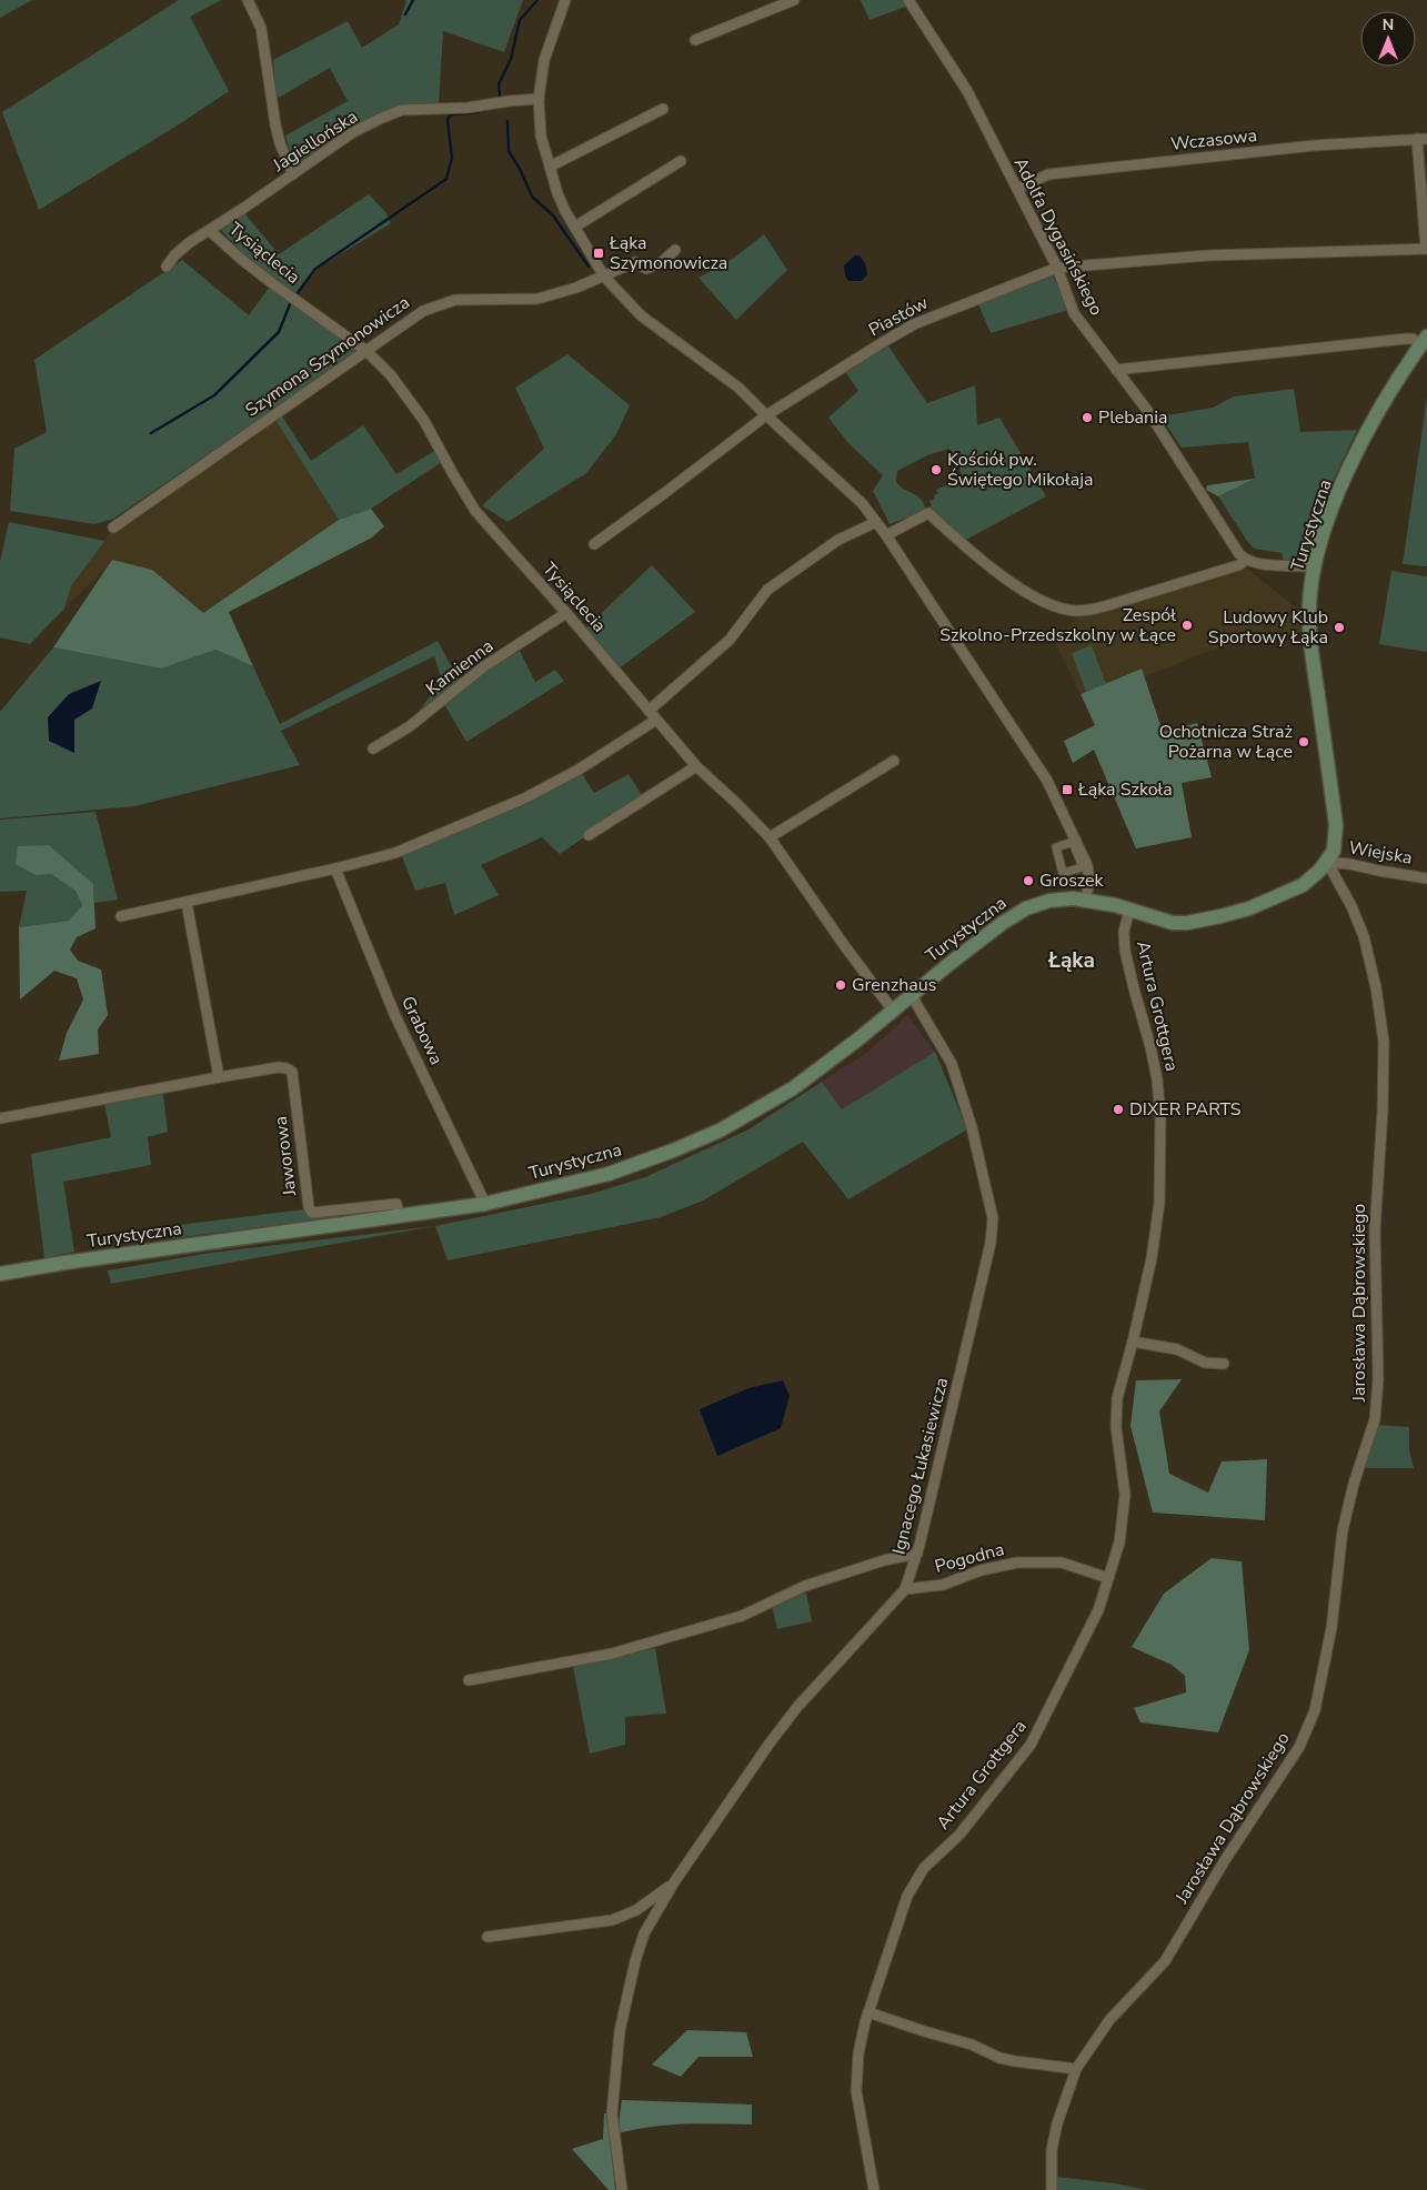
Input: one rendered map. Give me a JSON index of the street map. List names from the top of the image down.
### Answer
{
  "streets": {
    "main road": ["Turystyczna"],
    "street": [
      "Wczasowa",
      "Jagiellońska",
      "Adolfa Dygasińskiego",
      "Tysiąclecia",
      "Piastów",
      "Szymona Szymonowicza",
      "Kamienna",
      "Wiejska",
      "Artura Grottgera",
      "Grabowa",
      "Jaworowa",
      "Jarosława Dąbrowskiego",
      "Ignacego Łukasiewicza",
      "Pogodna"
    ]
  },
  "crossings": [
    ["Wczasowa", "Adolfa Dygasińskiego"],
    ["Wczasowa", "Piastów"],
    ["Jagiellońska", "Tysiąclecia"],
    ["Adolfa Dygasińskiego", "Piastów"],
    ["Tysiąclecia", "Szymona Szymonowicza"],
    ["Tysiąclecia", "Turystyczna"],
    ["Tysiąclecia", "Kamienna"],
    ["Turystyczna", "Wiejska"],
    ["Turystyczna", "Artura Grottgera"],
    ["Turystyczna", "Grabowa"],
    ["Turystyczna", "Jaworowa"],
    ["Turystyczna", "Jarosława Dąbrowskiego"],
    ["Turystyczna", "Ignacego Łukasiewicza"],
    ["Wiejska", "Jarosława Dąbrowskiego"],
    ["Artura Grottgera", "Pogodna"],
    ["Ignacego Łukasiewicza", "Pogodna"]
  ],
  "districts": ["Łąka"],
  "places": {
    "transit": ["Łąka Szymonowicza", "Łąka Szkoła"],
    "other": [
      "Plebania",
      "Kościół pw. Świętego Mikołaja",
      "Zespół Szkolno-Przedszkolny w Łące",
      "Ludowy Klub Sportowy Łąka",
      "Ochotnicza Straż Pożarna w Łące",
      "Groszek",
      "Grenzhaus",
      "DIXER PARTS"
    ]
  },
  "north": "top"
}
